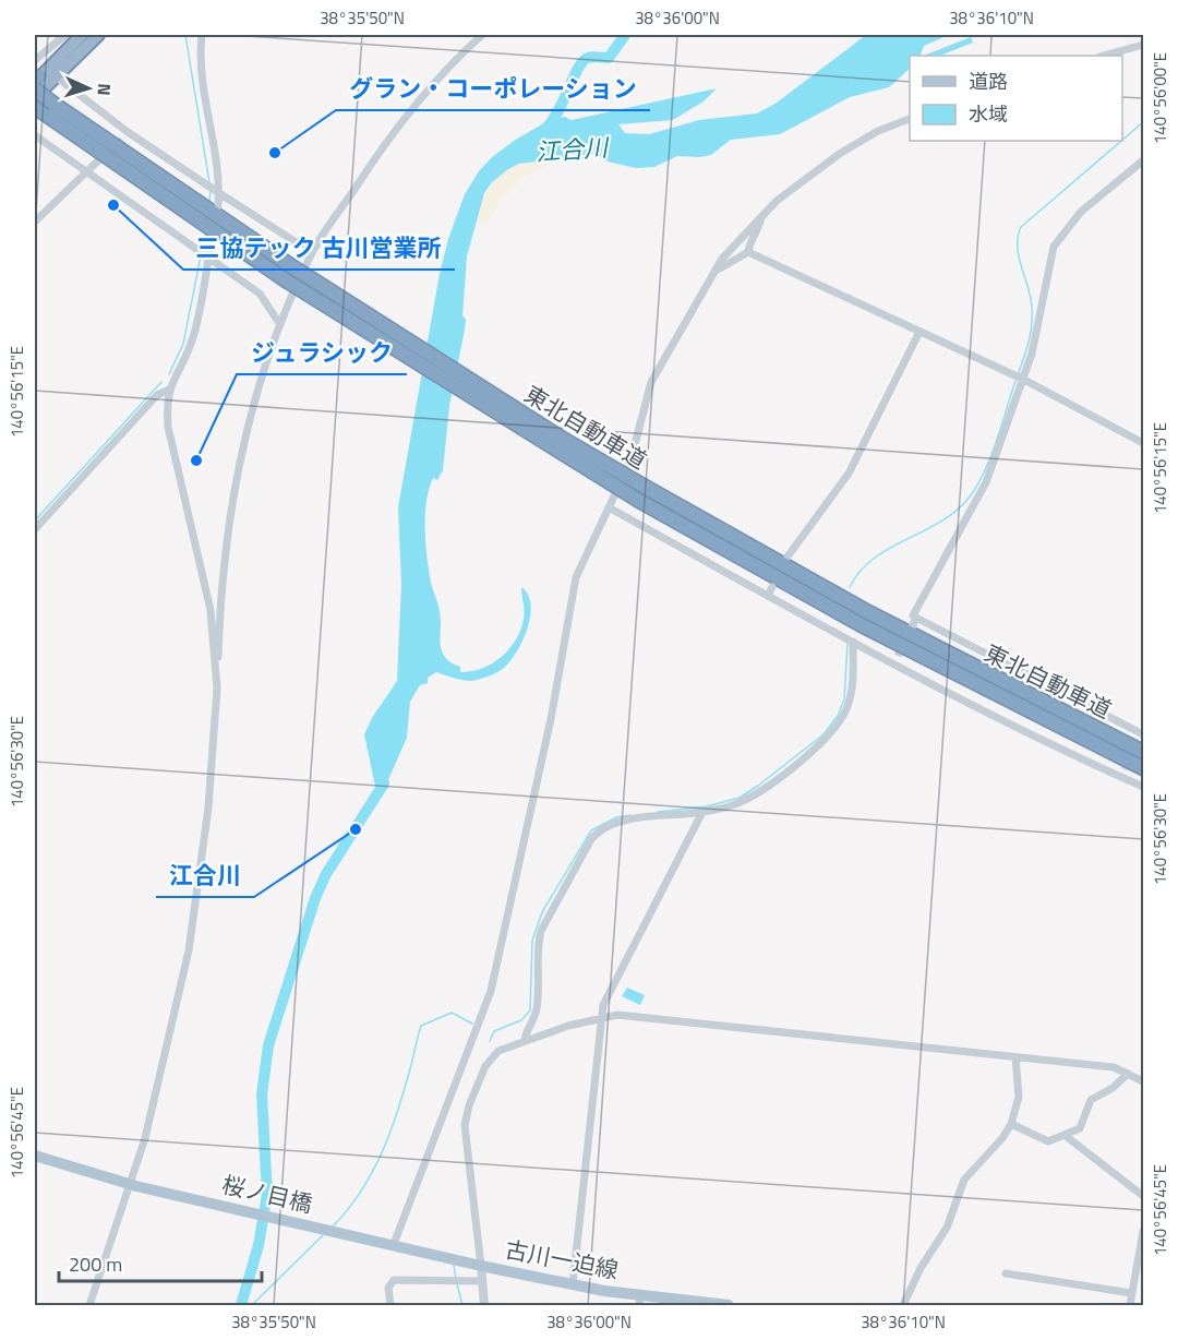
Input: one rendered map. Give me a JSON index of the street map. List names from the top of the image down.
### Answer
{
  "streets": {
    "highway": ["東北自動車道"],
    "main road": ["桜ノ目橋", "古川一迫線"]
  },
  "crossings": [
    ["桜ノ目橋", "古川一迫線"]
  ],
  "water": ["江合川"],
  "places": [
    "グラン・コーポレーション",
    "三協テック 古川営業所",
    "ジュラシック",
    "江合川"
  ],
  "legend": ["道路", "水域"],
  "scale_bar": "200 m",
  "north": "right",
  "coordinates": [
    "38°35'50\"N",
    "38°36'00\"N",
    "38°36'10\"N",
    "140°56'00\"E",
    "140°56'15\"E",
    "140°56'30\"E",
    "140°56'45\"E"
  ]
}
